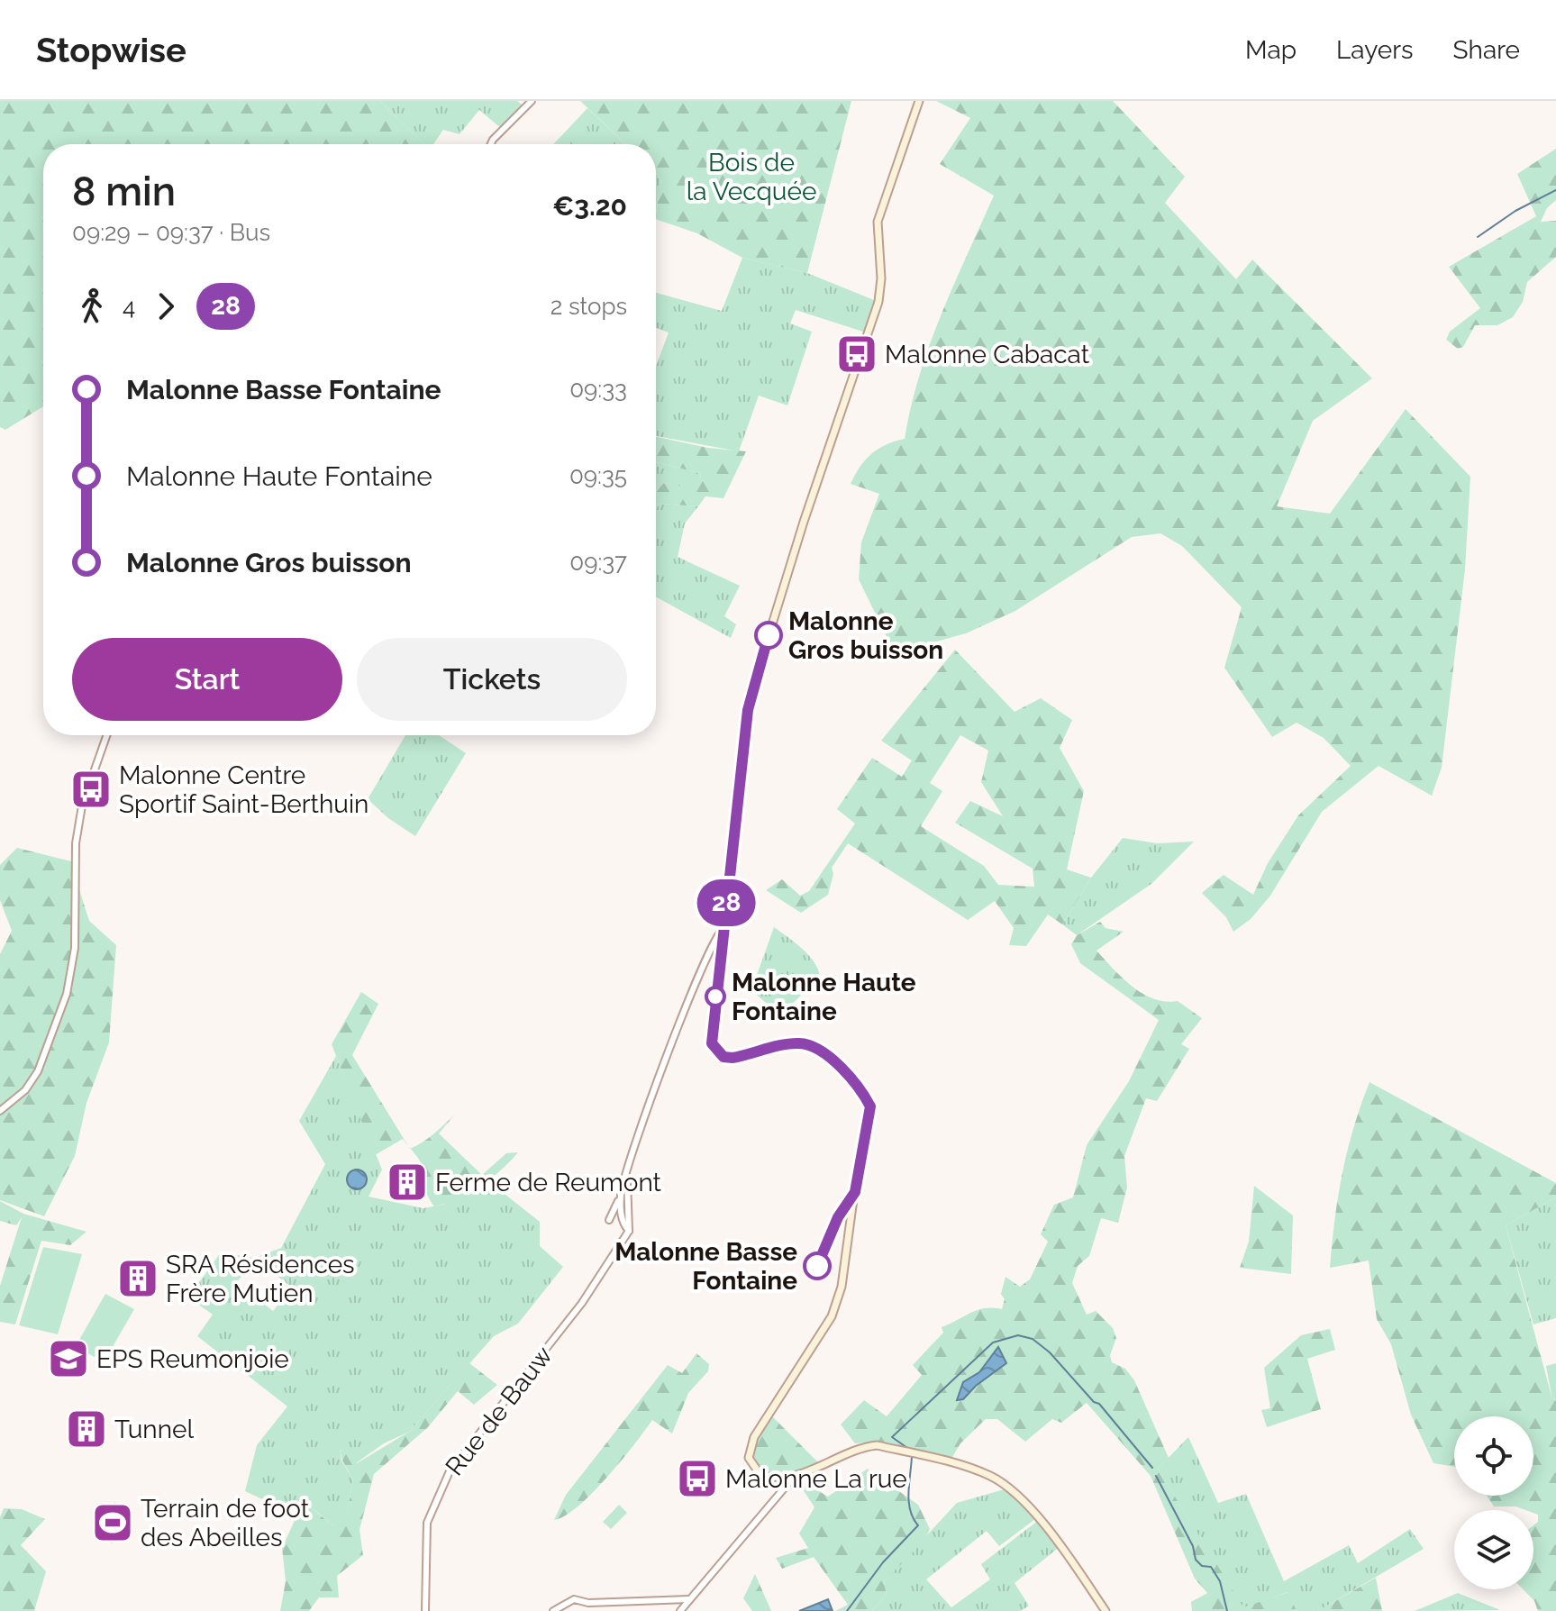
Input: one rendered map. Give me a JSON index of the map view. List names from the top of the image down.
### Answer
{
  "streets": {
    "street": ["Rue de Bauw"]
  },
  "parks": ["Bois de la Vecquée"],
  "places": {
    "bus stop": ["Malonne Cabacat", "Malonne Centre Sportif Saint-Berthuin", "Malonne La rue"],
    "other": ["Malonne Gros buisson", "Malonne Haute Fontaine", "Malonne Basse Fontaine"],
    "building": ["Ferme de Reumont", "SRA Résidences Frère Mutien", "Tunnel"],
    "school or university": ["EPS Reumonjoie"],
    "sports": ["Terrain de foot des Abeilles"]
  },
  "lines": ["bus line 28"],
  "page": {
    "header": "Stopwise",
    "nav": ["Map", "Layers", "Share"],
    "on_map": "28",
    "heading": ["8 min", "09:29 – 09:37 · Bus", "€3.20"],
    "legs": ["4", "28", "2 stops"],
    "list": [
      {
        "name": "Malonne Basse Fontaine",
        "value": "09:33"
      },
      {
        "name": "Malonne Haute Fontaine",
        "value": "09:35"
      },
      {
        "name": "Malonne Gros buisson",
        "value": "09:37"
      }
    ],
    "buttons": ["Start", "Tickets"]
  }
}
